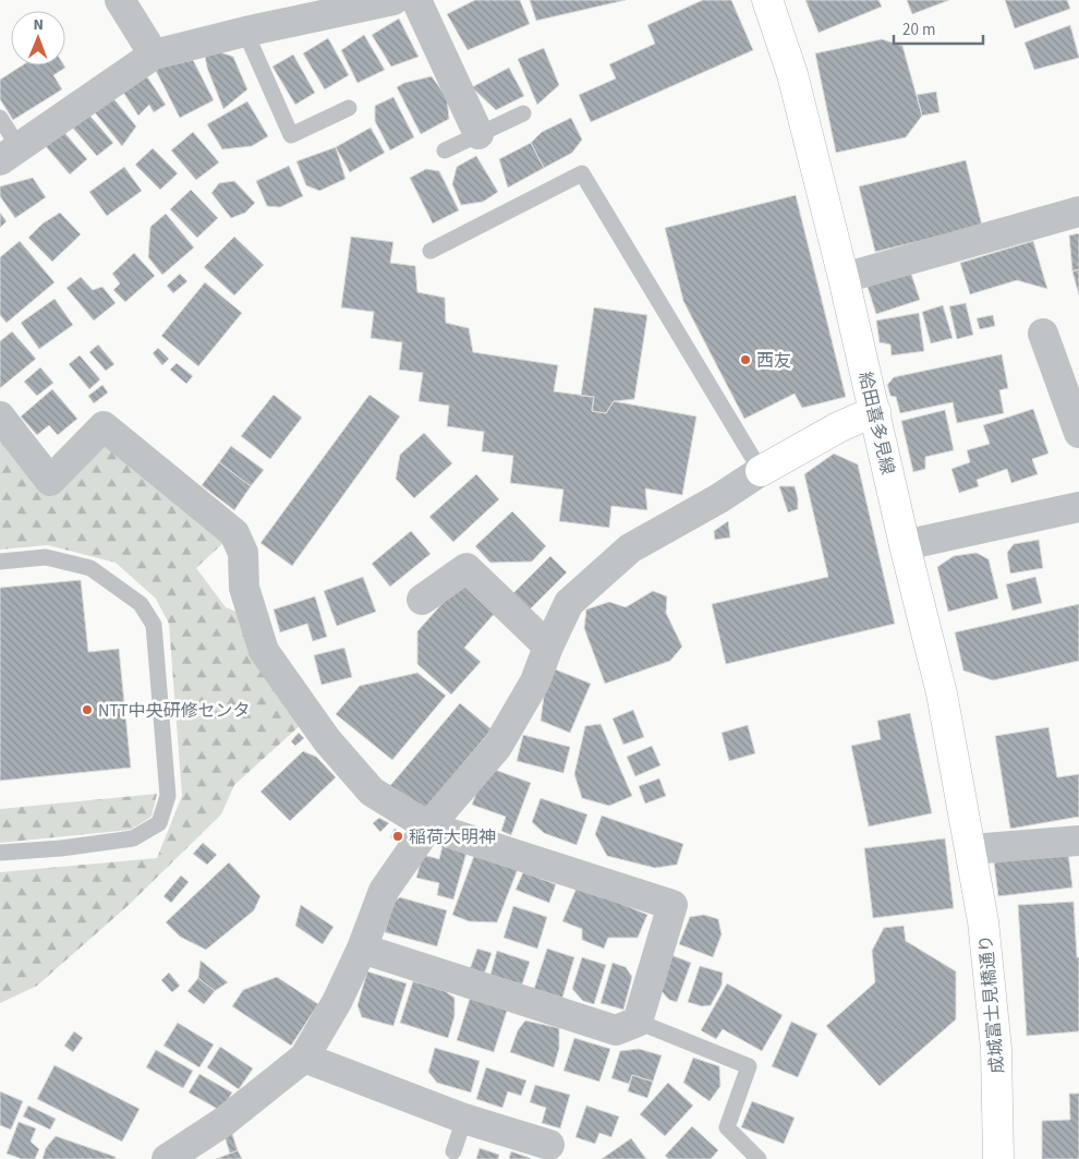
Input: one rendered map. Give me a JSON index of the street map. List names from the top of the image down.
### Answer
{
  "streets": {
    "street": ["給田喜多見線", "成城富士見橋通り"]
  },
  "crossings": [
    ["給田喜多見線", "成城富士見橋通り"]
  ],
  "places": ["西友", "NTT中央研修センタ", "稲荷大明神"],
  "scale_bar": "20 m",
  "north": "top"
}
